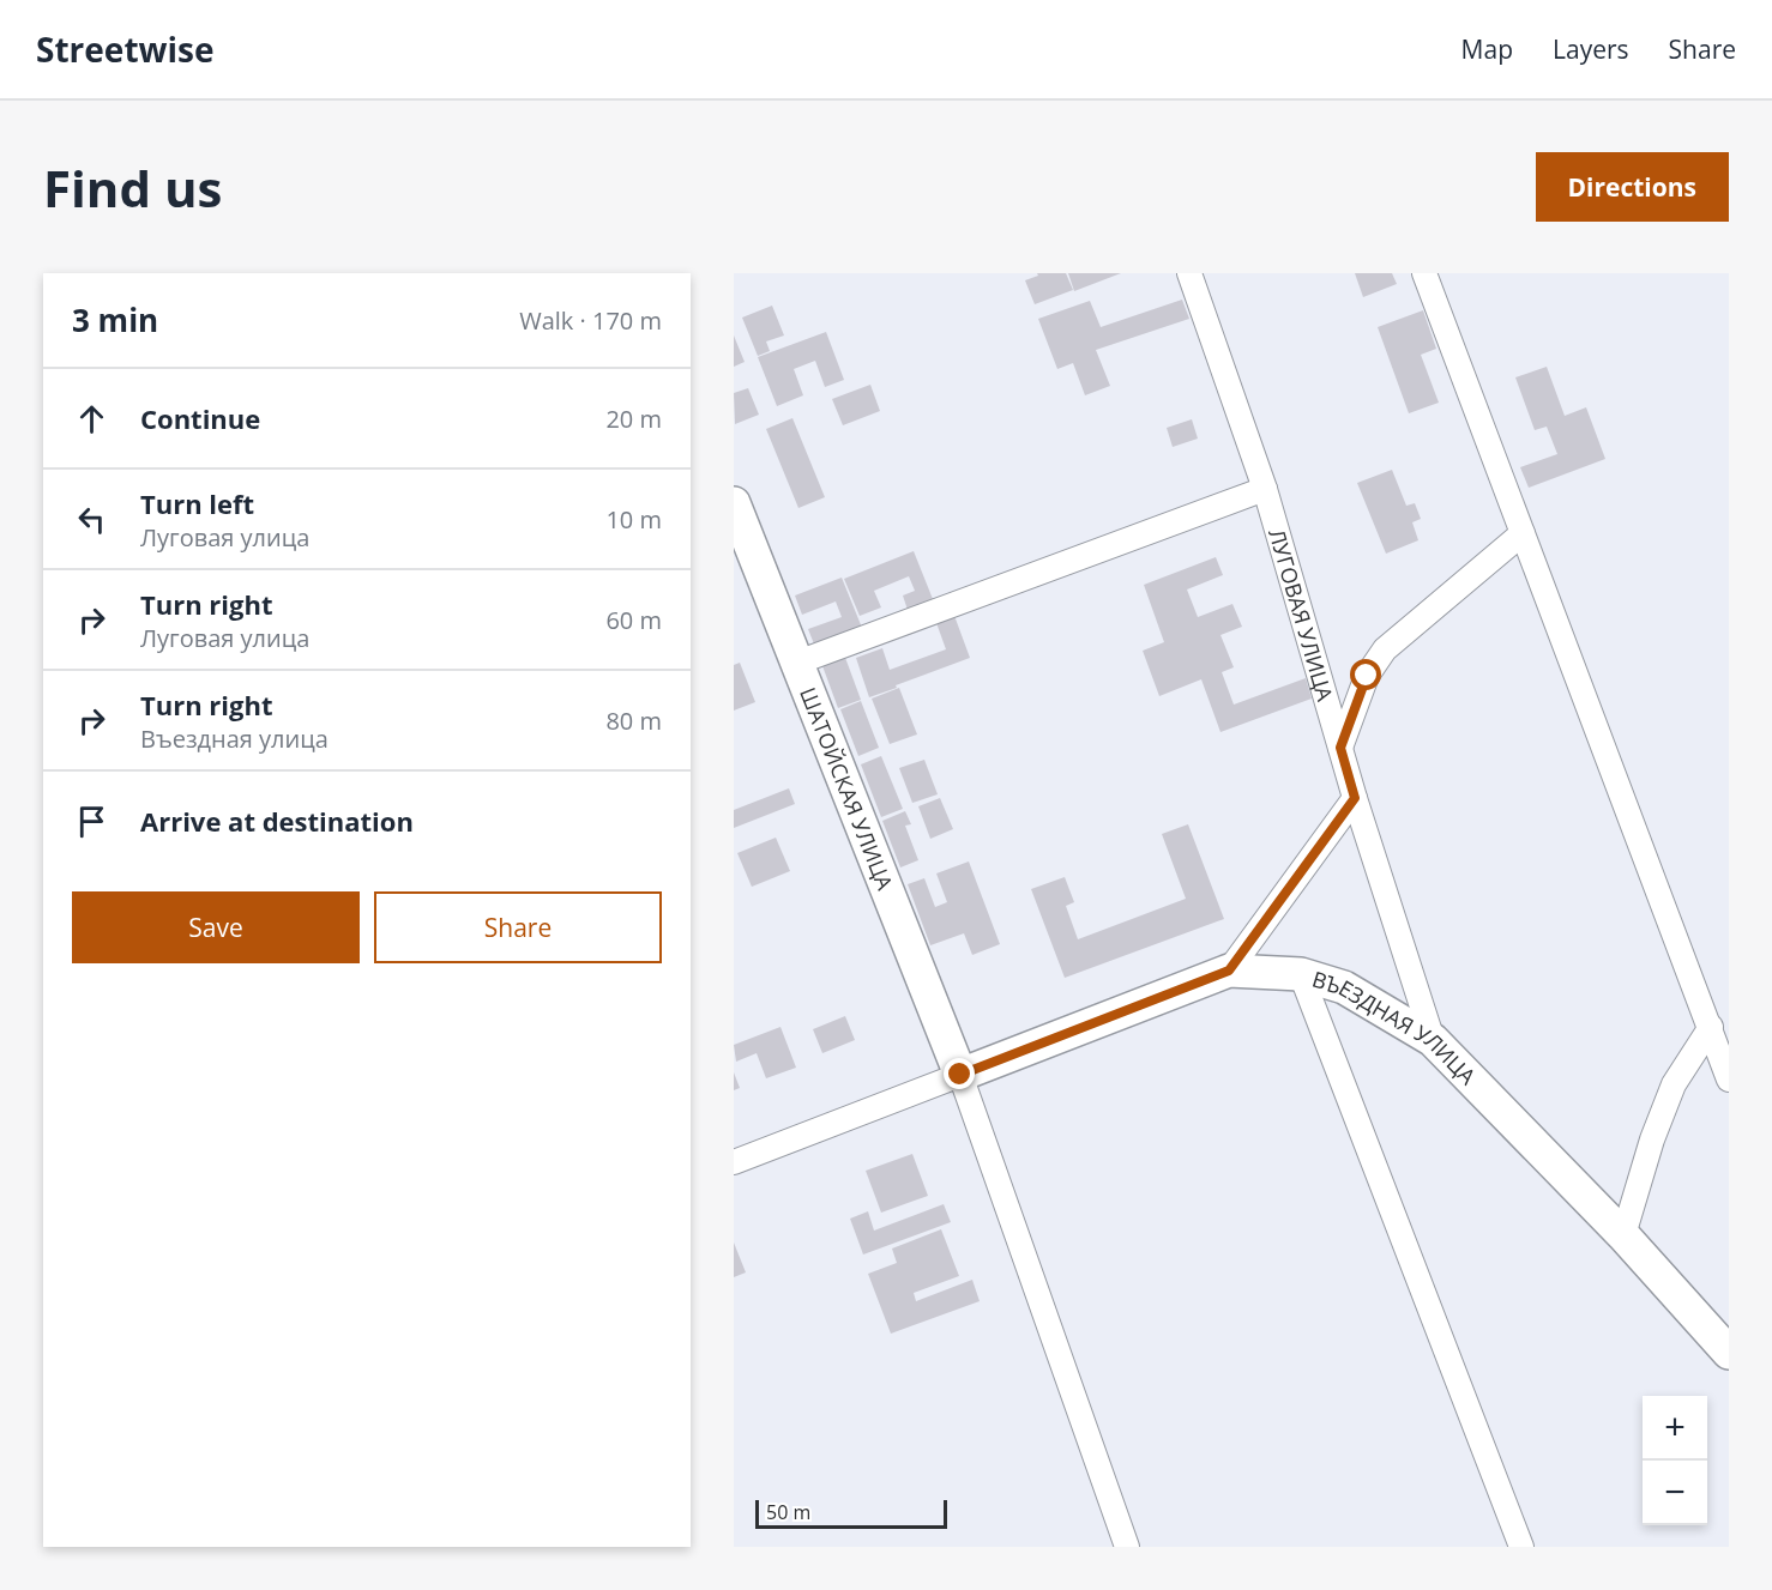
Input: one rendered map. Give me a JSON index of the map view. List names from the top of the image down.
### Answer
{
  "streets": {
    "street": ["ЛУГОВАЯ УЛИЦА", "ШАТОЙСКАЯ УЛИЦА", "ВЪЕЗДНАЯ УЛИЦА"]
  },
  "crossings": [
    ["ЛУГОВАЯ УЛИЦА", "ВЪЕЗДНАЯ УЛИЦА"],
    ["ШАТОЙСКАЯ УЛИЦА", "ВЪЕЗДНАЯ УЛИЦА"]
  ],
  "scale_bar": "50 m",
  "page": {
    "header": "Streetwise",
    "nav": ["Map", "Layers", "Share"],
    "buttons": [
      "Directions",
      ["Save", "Share"]
    ],
    "title": "Find us",
    "heading": ["3 min", "Walk · 170 m"],
    "list": [
      ["Continue", "20 m"],
      ["Turn left", "Луговая улица", "10 m"],
      ["Turn right", "Луговая улица", "60 m"],
      ["Turn right", "Въездная улица", "80 m"],
      "Arrive at destination"
    ],
    "map_buttons": ["+", "−"],
    "scale": "50 m"
  }
}
